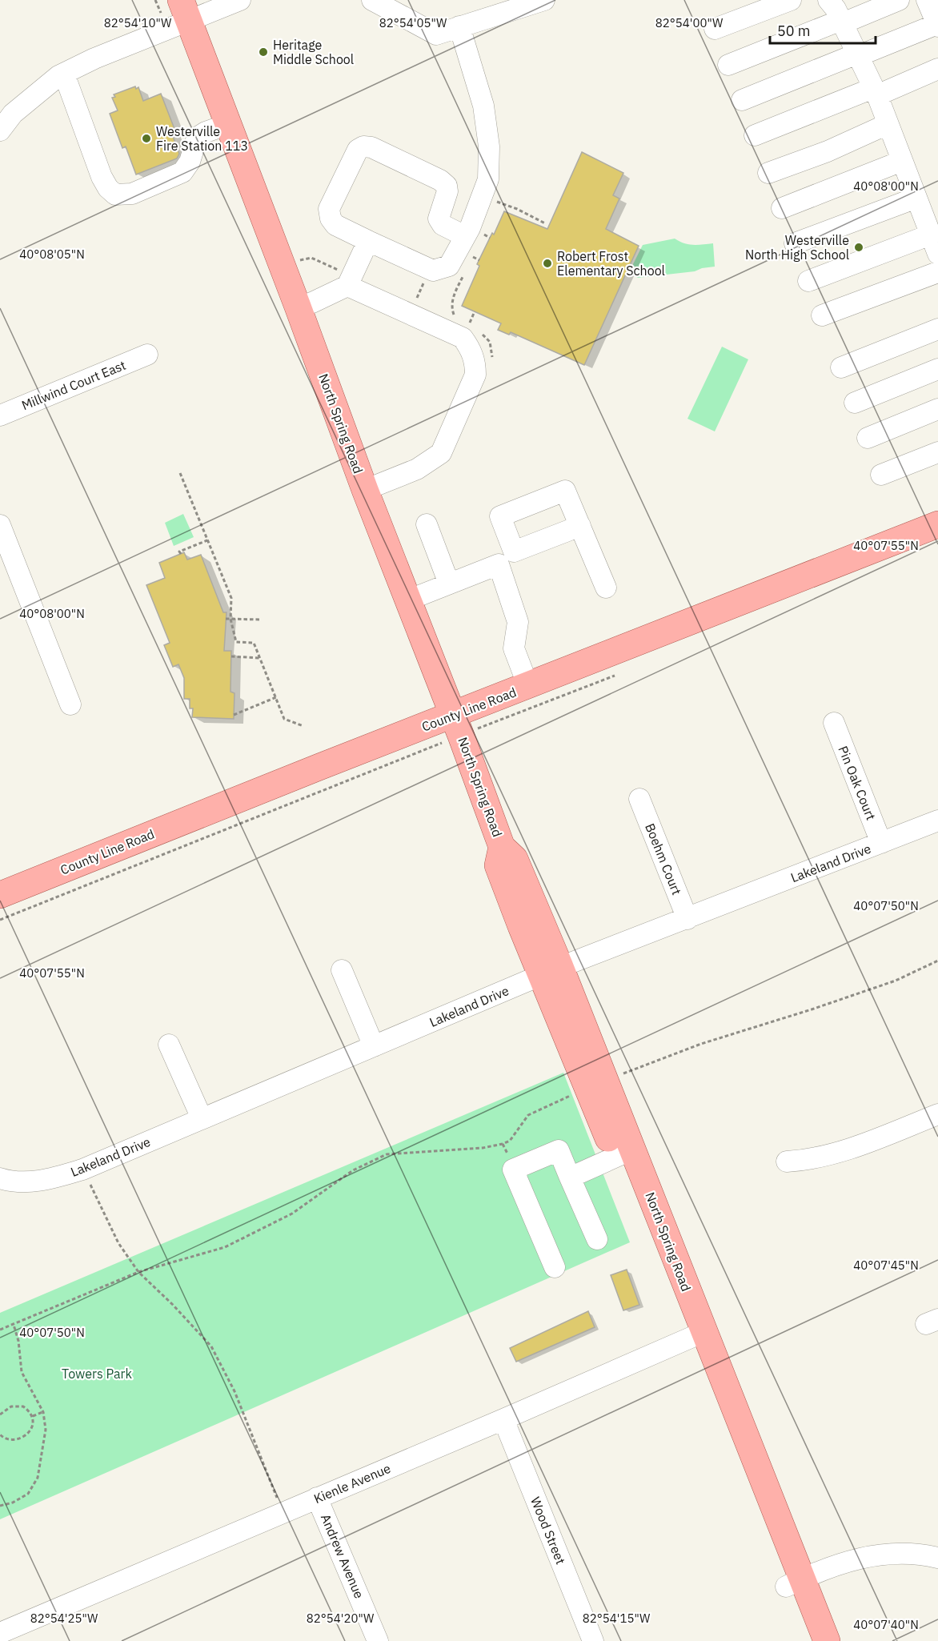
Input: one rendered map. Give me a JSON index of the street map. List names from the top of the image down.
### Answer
{
  "streets": {
    "main road": ["North Spring Road", "County Line Road"],
    "street": [
      "Millwind Court East",
      "Pin Oak Court",
      "Boehm Court",
      "Lakeland Drive",
      "Kienle Avenue",
      "Wood Street",
      "Andrew Avenue"
    ]
  },
  "crossings": [
    ["North Spring Road", "County Line Road"],
    ["North Spring Road", "Lakeland Drive"],
    ["North Spring Road", "Kienle Avenue"],
    ["Pin Oak Court", "Lakeland Drive"],
    ["Boehm Court", "Lakeland Drive"],
    ["Kienle Avenue", "Wood Street"],
    ["Kienle Avenue", "Andrew Avenue"]
  ],
  "parks": ["Towers Park"],
  "places": [
    "Heritage Middle School",
    "Westerville Fire Station 113",
    "Westerville North High School",
    "Robert Frost Elementary School"
  ],
  "scale_bar": "50 m",
  "coordinates": [
    "82°54'05\"W",
    "82°54'00\"W",
    "82°54'10\"W",
    "40°08'00\"N",
    "40°08'05\"N",
    "40°07'55\"N",
    "40°07'50\"N",
    "40°07'45\"N",
    "82°54'25\"W",
    "82°54'20\"W",
    "82°54'15\"W",
    "40°07'40\"N"
  ]
}
